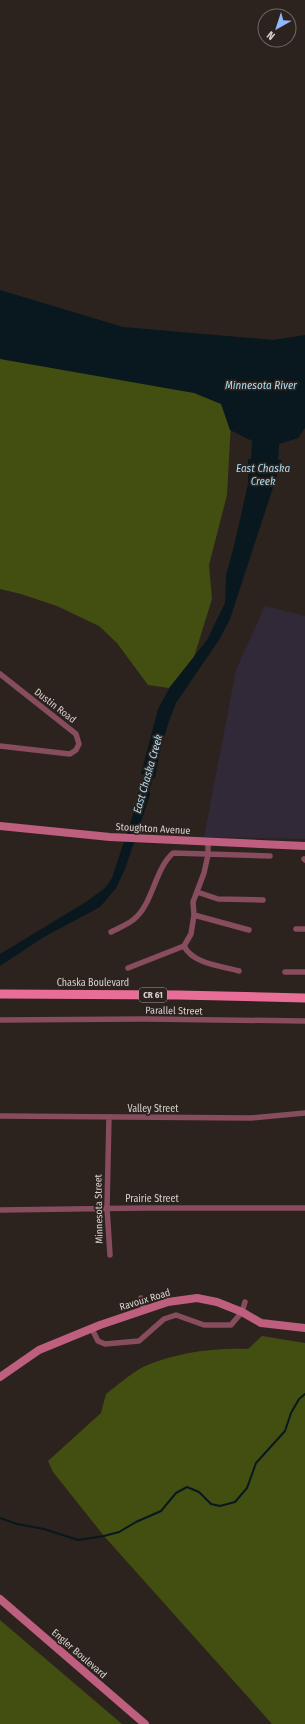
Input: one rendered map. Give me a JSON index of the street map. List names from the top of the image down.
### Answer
{
  "streets": {
    "main road": ["Chaska Boulevard", "CR 61"],
    "street": [
      "Dustin Road",
      "Stoughton Avenue",
      "Parallel Street",
      "Valley Street",
      "Prairie Street",
      "Minnesota Street",
      "Ravoux Road",
      "Engler Boulevard"
    ]
  },
  "crossings": [
    ["Valley Street", "Minnesota Street"],
    ["Prairie Street", "Minnesota Street"]
  ],
  "water": ["Minnesota River", "East Chaska Creek"],
  "north": "bottom left"
}
